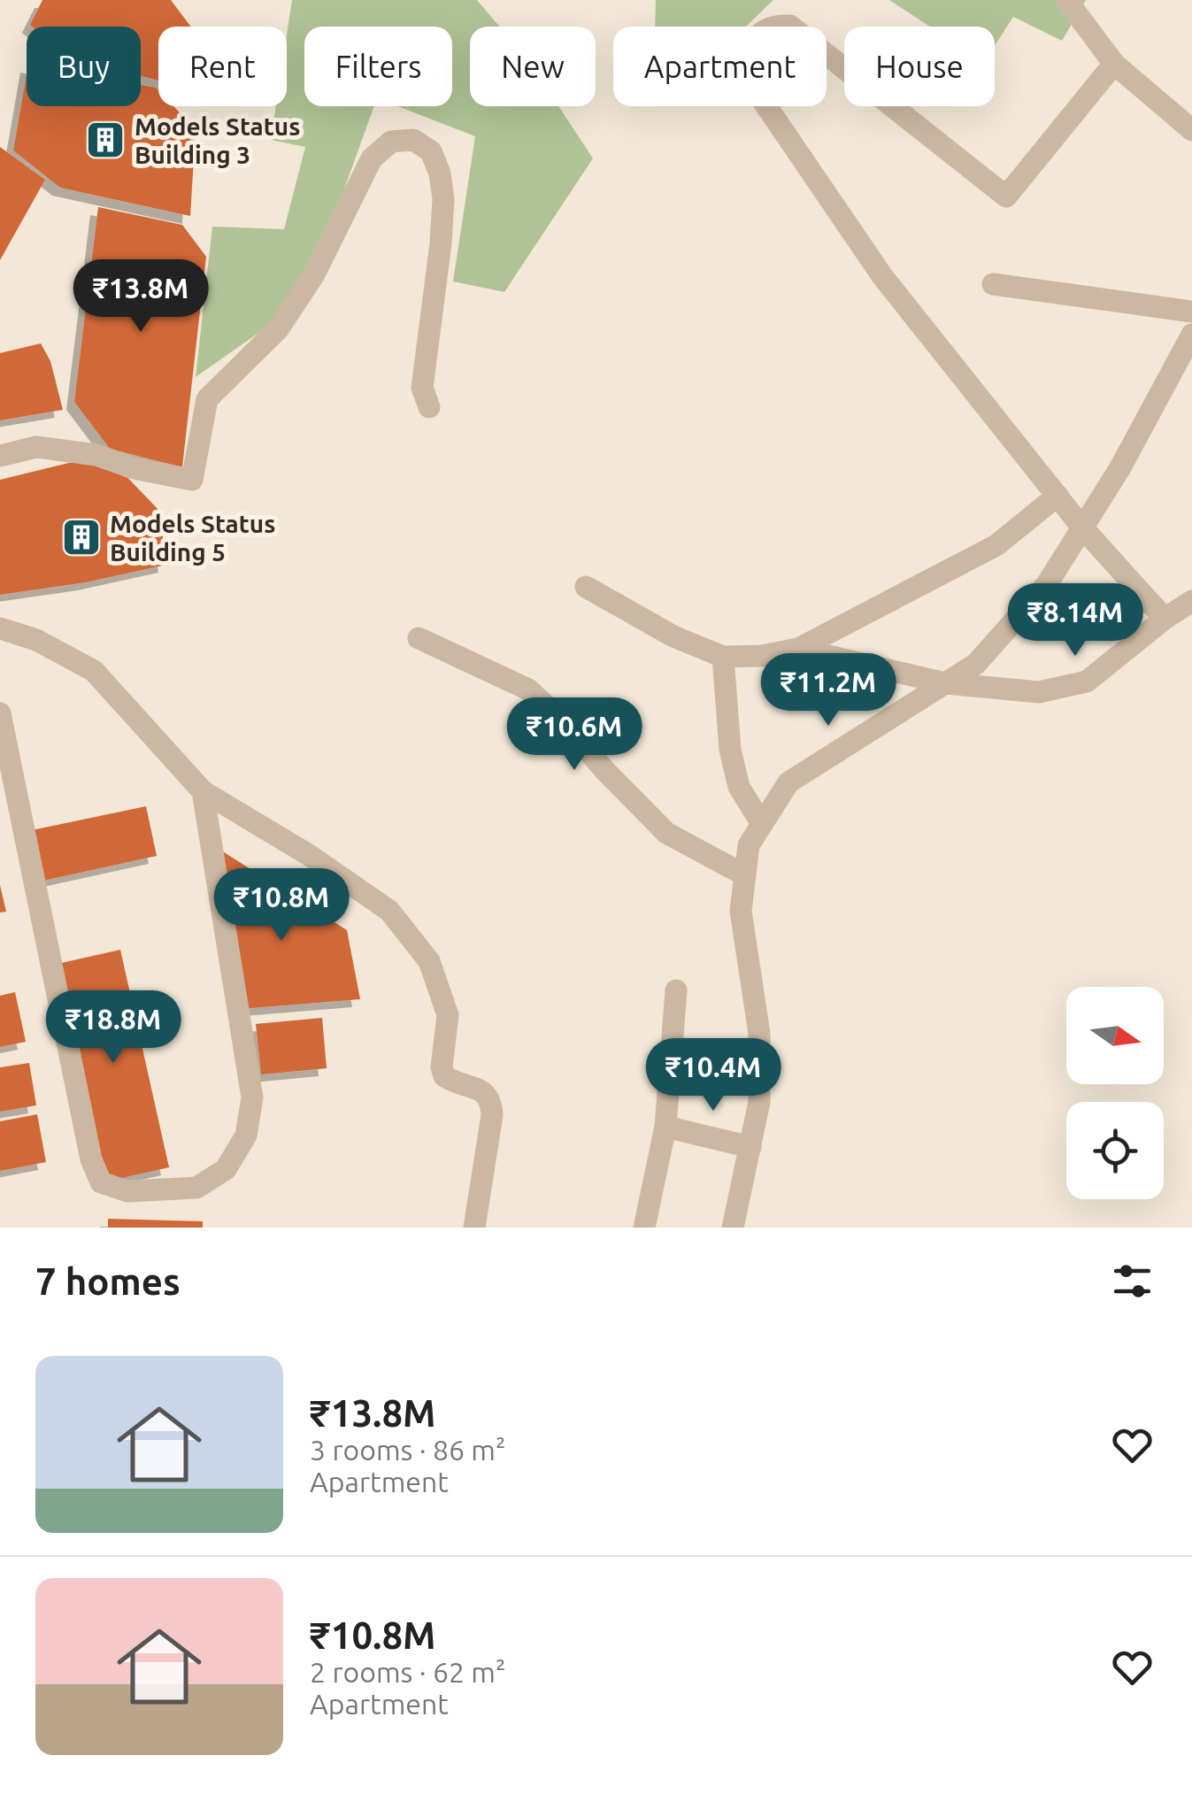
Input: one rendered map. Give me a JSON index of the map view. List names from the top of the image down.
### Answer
{
  "places": {
    "building": ["Models Status Building 3", "Models Status Building 5"]
  },
  "north": "right",
  "page": {
    "chip": [
      "Buy",
      "Rent",
      "Filters",
      "New",
      "Apartment",
      "House"
    ],
    "price": [
      "₹13.8M",
      "₹8.14M",
      "₹11.2M",
      "₹10.6M",
      "₹10.8M",
      "₹18.8M",
      "₹10.4M"
    ],
    "heading": "7 homes",
    "list": [
      {
        "name": "₹13.8M",
        "note": "3 rooms · 86 m² · Apartment"
      },
      {
        "name": "₹10.8M",
        "note": "2 rooms · 62 m² · Apartment"
      }
    ]
  }
}
